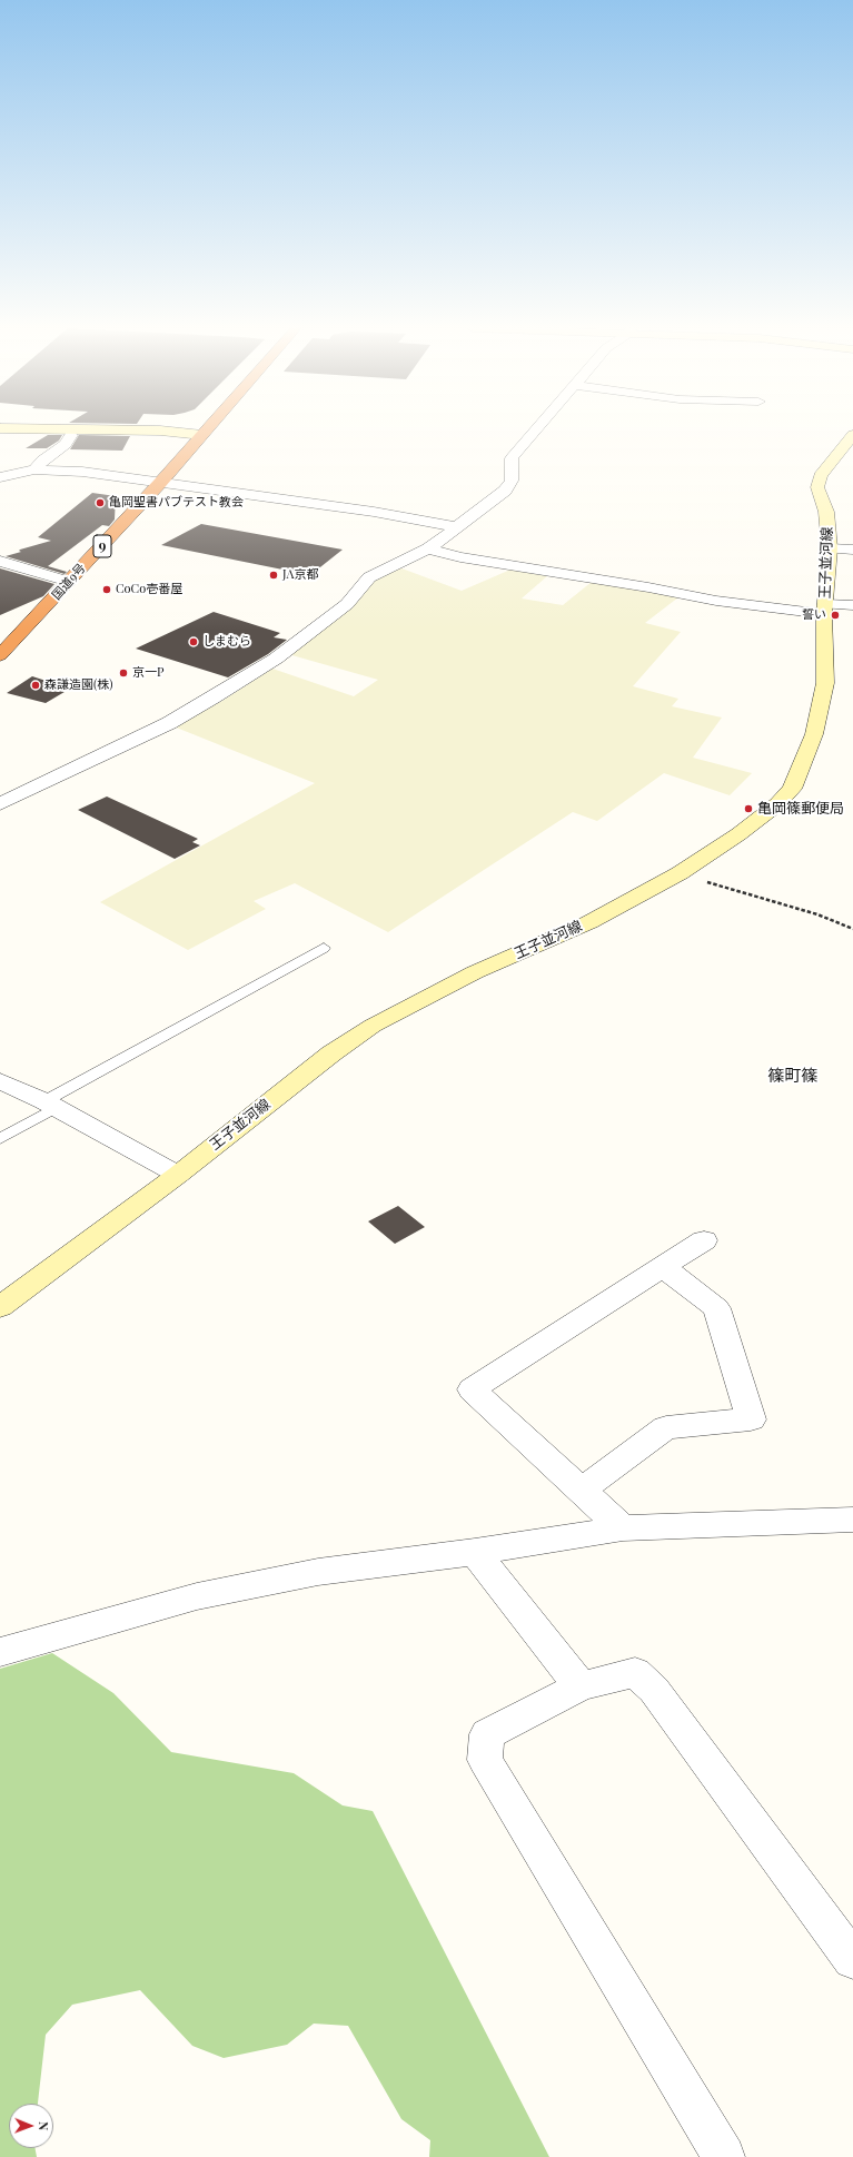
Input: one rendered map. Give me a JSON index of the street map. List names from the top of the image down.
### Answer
{
  "streets": {
    "highway": ["9", "国道9号"],
    "main road": ["王子並河線"]
  },
  "districts": ["篠町篠"],
  "places": [
    "亀岡聖書パブテスト教会",
    "JA京都",
    "CoCo壱番屋",
    "誓い",
    "しまむら",
    "京一P",
    "森謙造園(株)",
    "亀岡篠郵便局"
  ],
  "north": "right"
}
